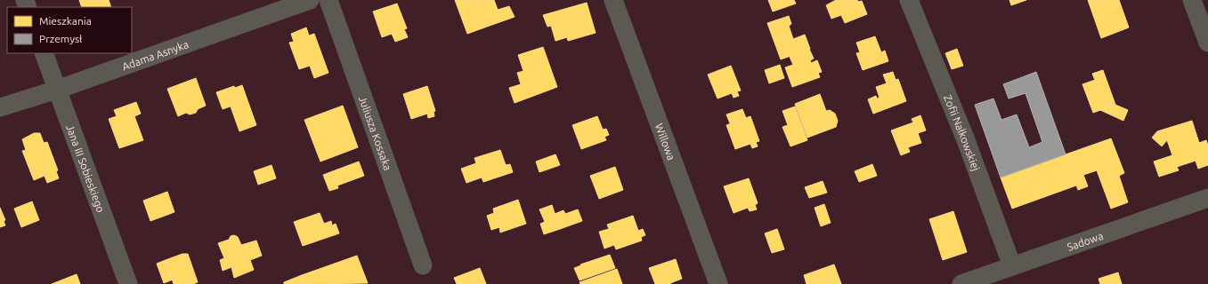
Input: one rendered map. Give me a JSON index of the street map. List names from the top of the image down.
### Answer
{
  "streets": {
    "street": [
      "Adama Asnyka",
      "Zofii Nałkowskiej",
      "Juliusza Kossaka",
      "Willowa",
      "Jana III Sobieskiego",
      "Sadowa"
    ]
  },
  "crossings": [
    ["Adama Asnyka", "Jana III Sobieskiego"],
    ["Zofii Nałkowskiej", "Sadowa"]
  ],
  "legend": ["Mieszkania", "Przemysł"]
}
